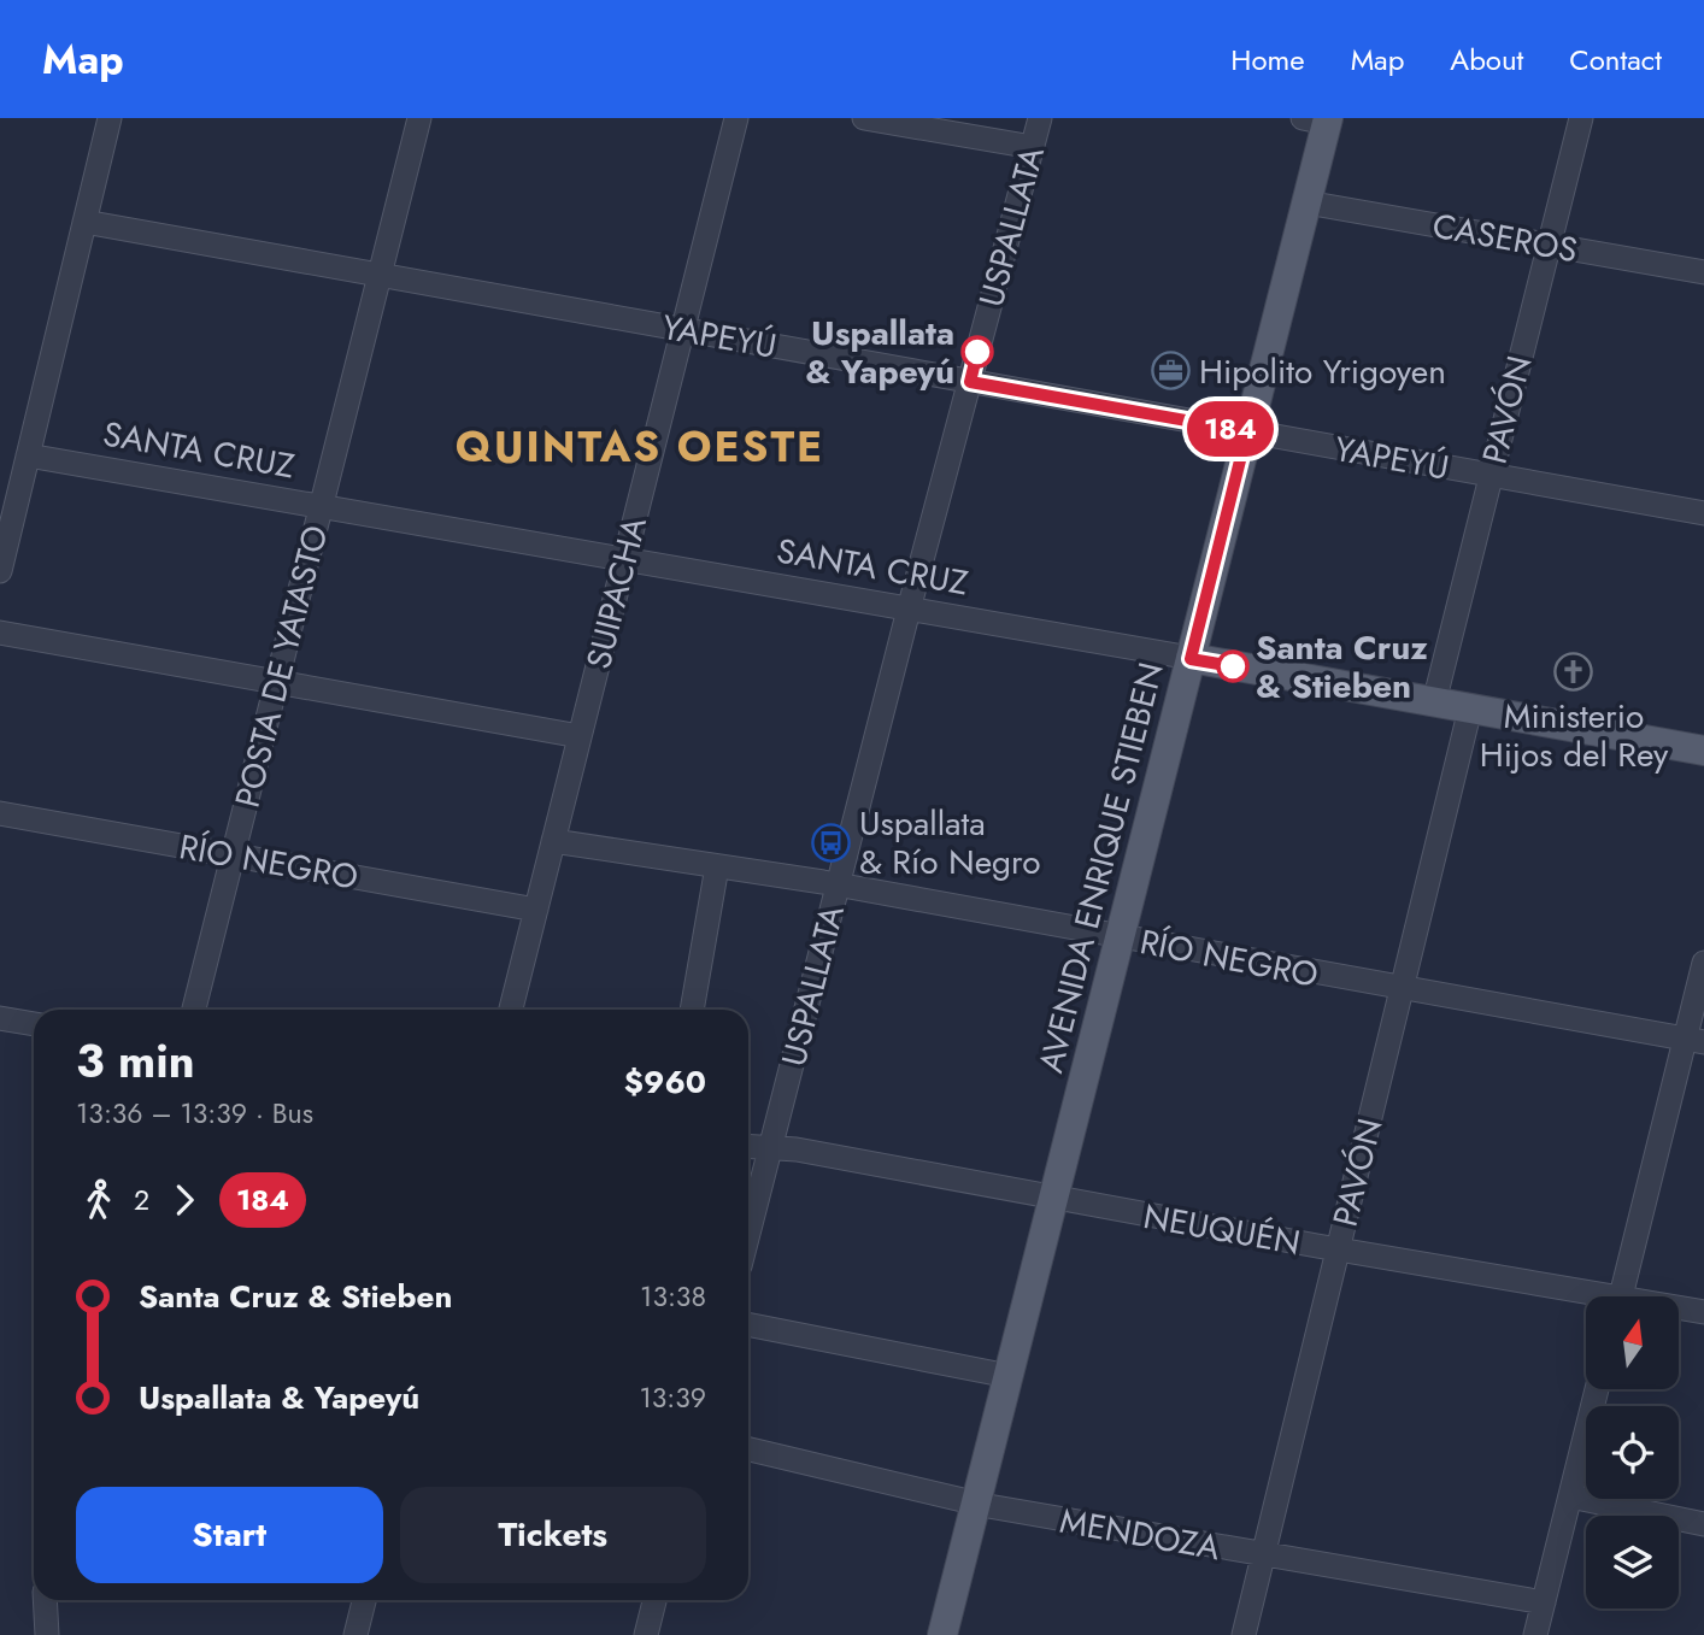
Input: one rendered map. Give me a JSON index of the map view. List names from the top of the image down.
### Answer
{
  "streets": {
    "main road": ["SANTA CRUZ", "AVENIDA ENRIQUE STIEBEN"],
    "street": [
      "USPALLATA",
      "CASEROS",
      "YAPEYÚ",
      "PAVÓN",
      "SUIPACHA",
      "POSTA DE YATASTO",
      "RÍO NEGRO",
      "NEUQUÉN",
      "MENDOZA"
    ]
  },
  "crossings": [
    ["USPALLATA", "YAPEYÚ"],
    ["USPALLATA", "SANTA CRUZ"],
    ["USPALLATA", "RÍO NEGRO"],
    ["USPALLATA", "NEUQUÉN"],
    ["CASEROS", "PAVÓN"],
    ["CASEROS", "AVENIDA ENRIQUE STIEBEN"],
    ["YAPEYÚ", "PAVÓN"],
    ["YAPEYÚ", "SUIPACHA"],
    ["YAPEYÚ", "POSTA DE YATASTO"],
    ["YAPEYÚ", "AVENIDA ENRIQUE STIEBEN"],
    ["PAVÓN", "SANTA CRUZ"],
    ["PAVÓN", "RÍO NEGRO"],
    ["PAVÓN", "NEUQUÉN"],
    ["PAVÓN", "MENDOZA"],
    ["SANTA CRUZ", "SUIPACHA"],
    ["SANTA CRUZ", "POSTA DE YATASTO"],
    ["SANTA CRUZ", "AVENIDA ENRIQUE STIEBEN"],
    ["SUIPACHA", "RÍO NEGRO"],
    ["POSTA DE YATASTO", "RÍO NEGRO"],
    ["RÍO NEGRO", "AVENIDA ENRIQUE STIEBEN"],
    ["AVENIDA ENRIQUE STIEBEN", "NEUQUÉN"],
    ["AVENIDA ENRIQUE STIEBEN", "MENDOZA"]
  ],
  "districts": ["QUINTAS OESTE"],
  "places": {
    "other": ["Uspallata & Yapeyú", "Santa Cruz & Stieben"],
    "office": ["Hipolito Yrigoyen"],
    "church": ["Ministerio Hijos del Rey"],
    "bus stop": ["Uspallata & Río Negro"]
  },
  "lines": ["bus line 184"],
  "north": "top",
  "page": {
    "header": "Map",
    "nav": [
      "Home",
      "Map",
      "About",
      "Contact"
    ],
    "on_map": "184",
    "heading": ["3 min", "13:36 – 13:39 · Bus", "$960"],
    "legs": ["2", "184"],
    "list": [
      {
        "name": "Santa Cruz & Stieben",
        "value": "13:38"
      },
      {
        "name": "Uspallata & Yapeyú",
        "value": "13:39"
      }
    ],
    "buttons": ["Start", "Tickets"]
  }
}
